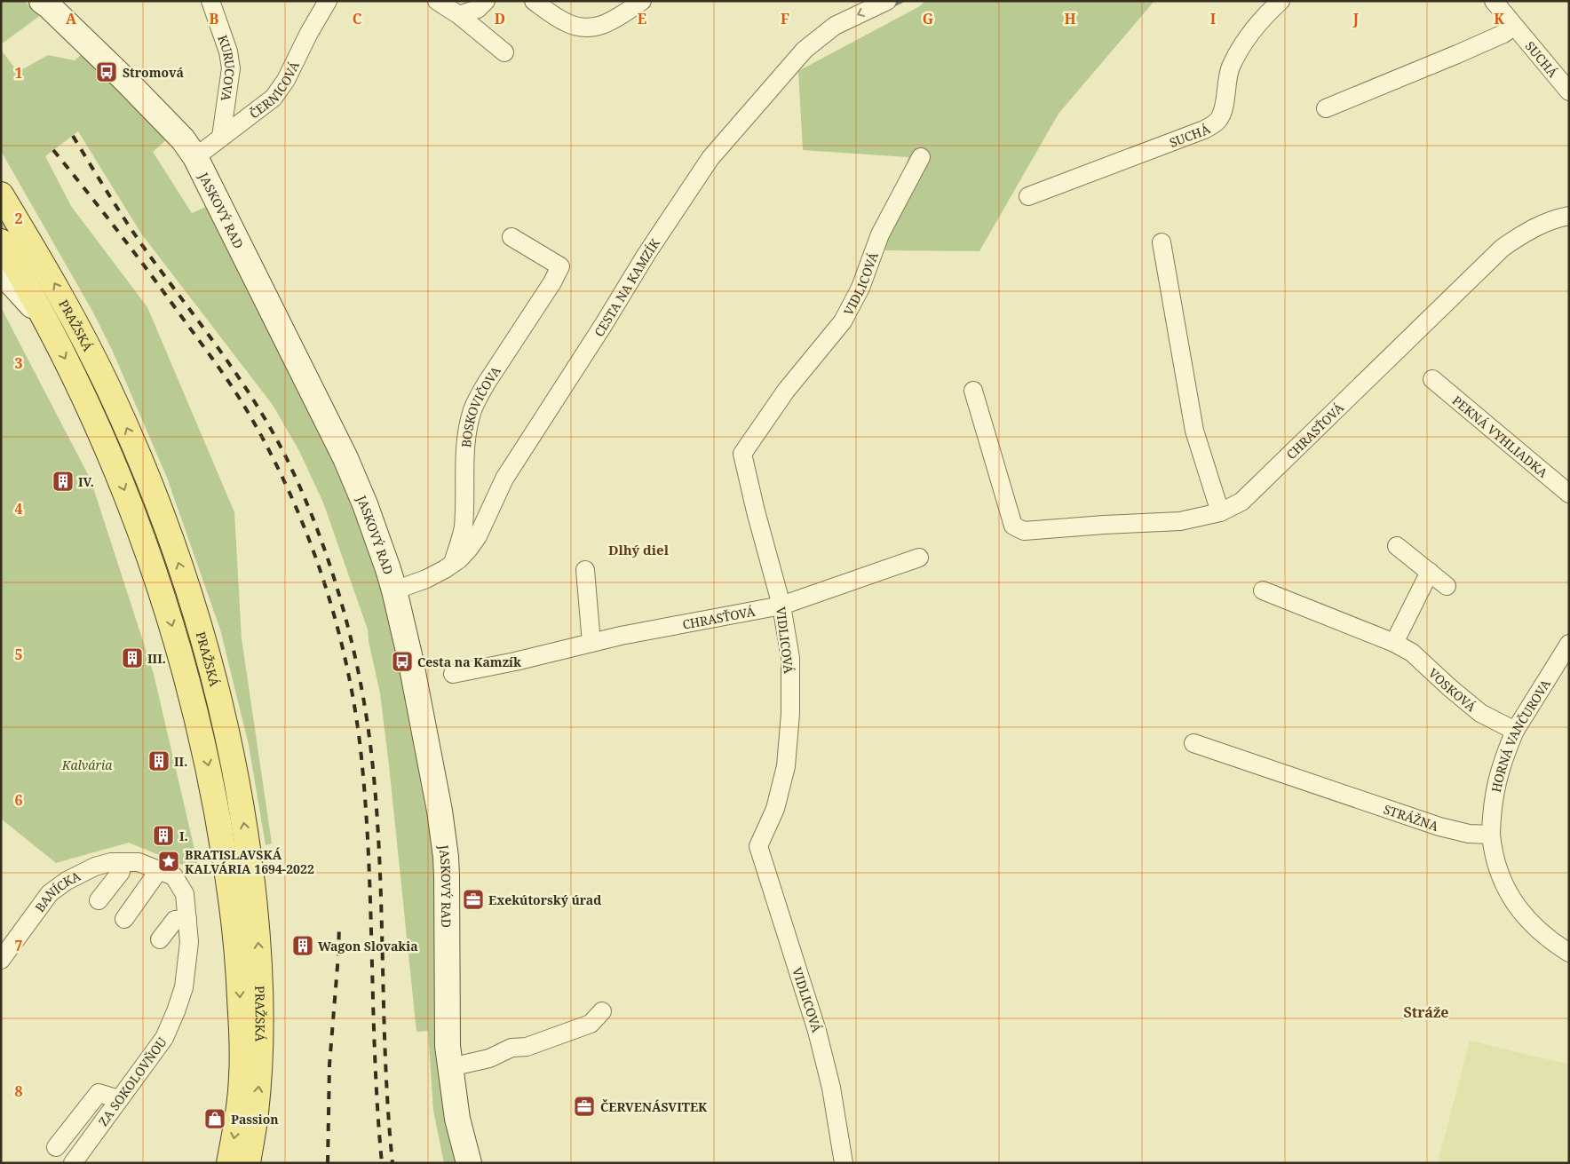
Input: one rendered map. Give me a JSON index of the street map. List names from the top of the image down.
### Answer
{
  "streets": {
    "main road": ["PRAŽSKÁ"],
    "street": [
      "SUCHÁ",
      "KURUCOVA",
      "ČERNICOVÁ",
      "JASKOVÝ RAD",
      "VIDLICOVÁ",
      "CESTA NA KAMZÍK",
      "BOSKOVIČOVA",
      "CHRASŤOVÁ",
      "PEKNÁ VYHLIADKA",
      "VOSKOVÁ",
      "HORNÁ VANČUROVA",
      "STRÁŽNA",
      "BANÍCKA",
      "ZA SOKOLOVŇOU"
    ]
  },
  "crossings": [
    ["KURUCOVA", "ČERNICOVÁ"],
    ["ČERNICOVÁ", "JASKOVÝ RAD"],
    ["JASKOVÝ RAD", "CESTA NA KAMZÍK"],
    ["VIDLICOVÁ", "CHRASŤOVÁ"],
    ["CESTA NA KAMZÍK", "BOSKOVIČOVA"],
    ["VOSKOVÁ", "HORNÁ VANČUROVA"],
    ["HORNÁ VANČUROVA", "STRÁŽNA"],
    ["BANÍCKA", "ZA SOKOLOVŇOU"]
  ],
  "one_way": ["CESTA NA KAMZÍK"],
  "districts": ["Dlhý diel", "Stráže"],
  "parks": ["Kalvária"],
  "places": {
    "bus stop": ["Stromová", "Cesta na Kamzík"],
    "building": [
      "IV.",
      "III.",
      "II.",
      "I.",
      "Wagon Slovakia"
    ],
    "place": ["BRATISLAVSKÁ KALVÁRIA 1694-2022"],
    "office": ["Exekútorský úrad", "ČERVENÁSVITEK"],
    "shop": ["Passion"]
  },
  "grid": {
    "columns": [
      "A",
      "B",
      "C",
      "D",
      "E",
      "F",
      "G",
      "H",
      "I",
      "J",
      "K"
    ],
    "rows": [
      "1",
      "2",
      "3",
      "4",
      "5",
      "6",
      "7",
      "8"
    ]
  }
}
